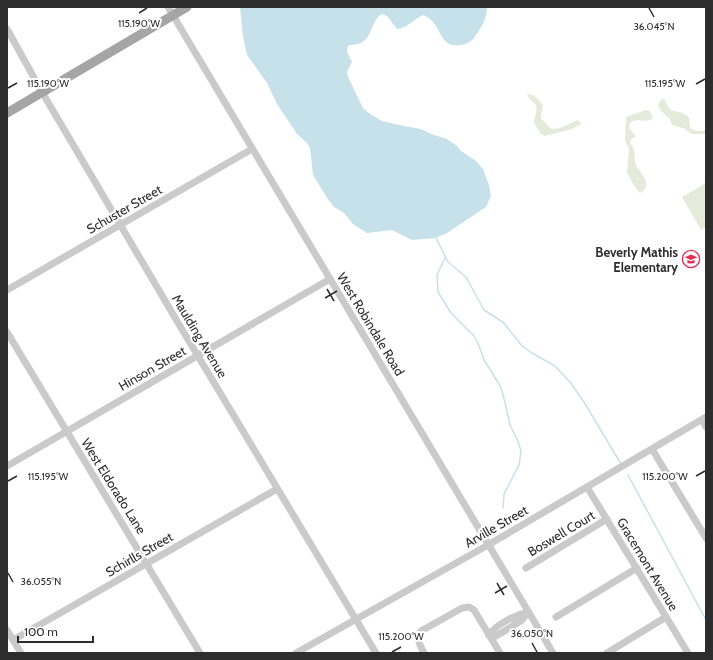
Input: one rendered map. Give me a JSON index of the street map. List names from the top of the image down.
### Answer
{
  "streets": {
    "street": [
      "Schuster Street",
      "West Robindale Road",
      "Maulding Avenue",
      "Hinson Street",
      "West Eldorado Lane",
      "Arville Street",
      "Boswell Court",
      "Schirlls Street",
      "Gracemont Avenue"
    ]
  },
  "crossings": [
    ["Schuster Street", "West Robindale Road"],
    ["Schuster Street", "Maulding Avenue"],
    ["West Robindale Road", "Hinson Street"],
    ["West Robindale Road", "Arville Street"],
    ["Maulding Avenue", "Hinson Street"],
    ["Maulding Avenue", "Arville Street"],
    ["Maulding Avenue", "Schirlls Street"],
    ["Hinson Street", "West Eldorado Lane"],
    ["West Eldorado Lane", "Schirlls Street"],
    ["Arville Street", "Gracemont Avenue"],
    ["Boswell Court", "Gracemont Avenue"]
  ],
  "places": {
    "school or university": ["Beverly Mathis Elementary"]
  },
  "scale_bar": "100 m",
  "coordinates": [
    "115.190°W",
    "36.045°N",
    "115.195°W",
    "115.200°W",
    "36.055°N",
    "36.050°N"
  ]
}
